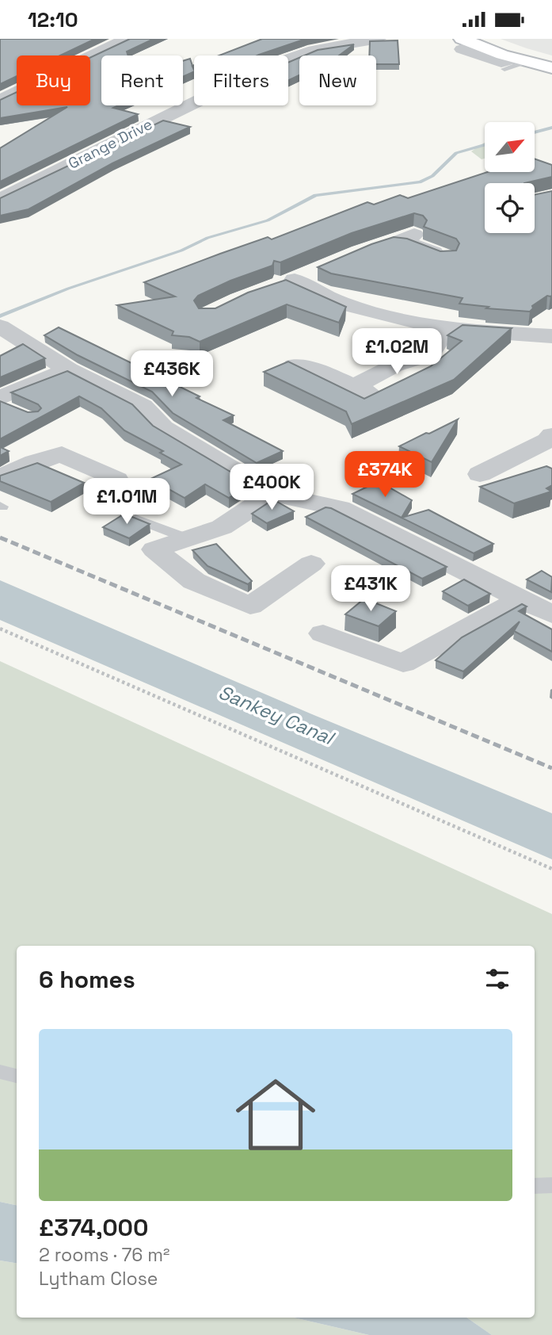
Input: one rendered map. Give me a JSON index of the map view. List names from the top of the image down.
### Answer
{
  "streets": {
    "street": ["Grange Drive"]
  },
  "water": ["Sankey Canal"],
  "north": "top right",
  "page": {
    "status": "12:10",
    "chip": [
      "Buy",
      "Rent",
      "Filters",
      "New"
    ],
    "price": [
      "£1.02M",
      "£436K",
      "£374K",
      "£400K",
      "£1.01M",
      "£431K"
    ],
    "heading": "6 homes",
    "list": [
      {
        "name": "£374,000",
        "note": "2 rooms · 76 m² · Lytham Close"
      }
    ]
  }
}
